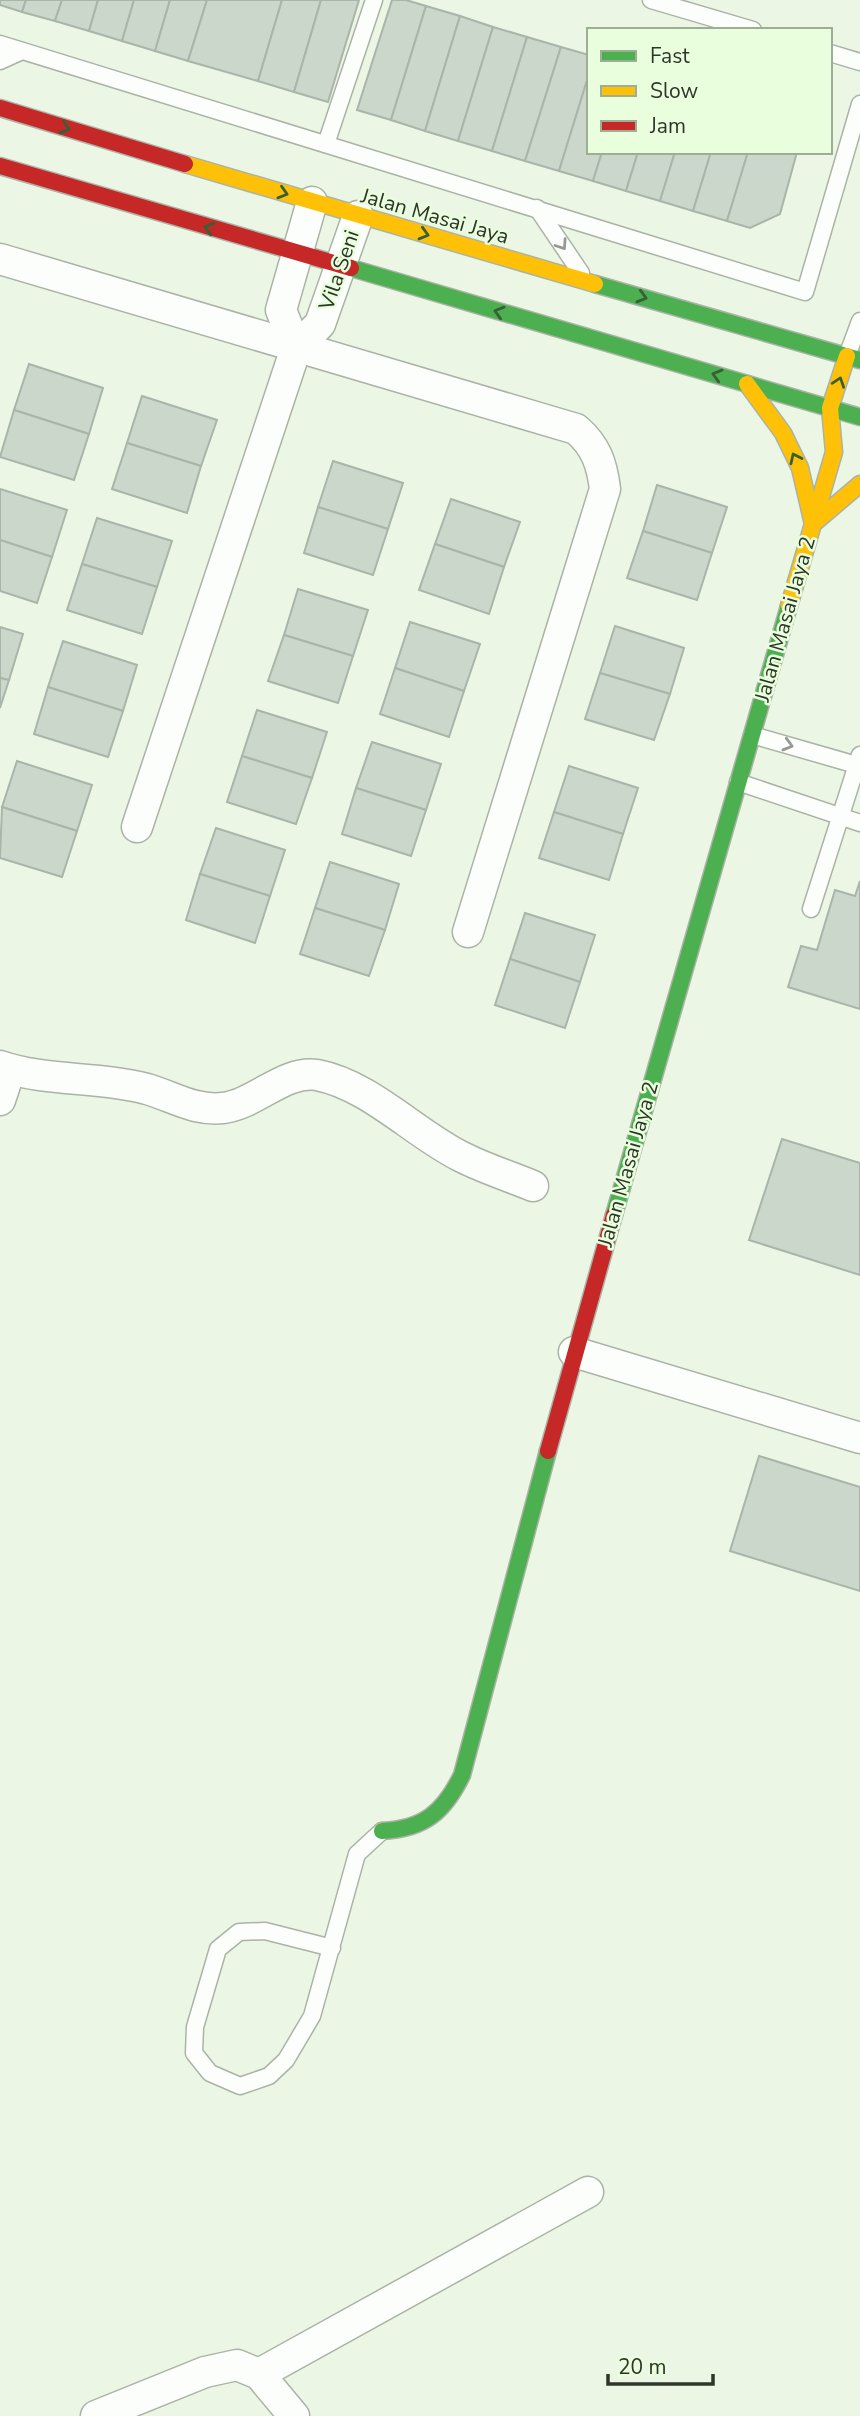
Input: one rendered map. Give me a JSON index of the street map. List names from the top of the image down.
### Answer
{
  "streets": {
    "main road": ["Jalan Masai Jaya", "Jalan Masai Jaya 2"],
    "street": ["Vila Seni"]
  },
  "crossings": [
    ["Jalan Masai Jaya", "Vila Seni"],
    ["Jalan Masai Jaya", "Jalan Masai Jaya 2"]
  ],
  "legend": ["Fast", "Slow", "Jam"],
  "scale_bar": "20 m"
}
